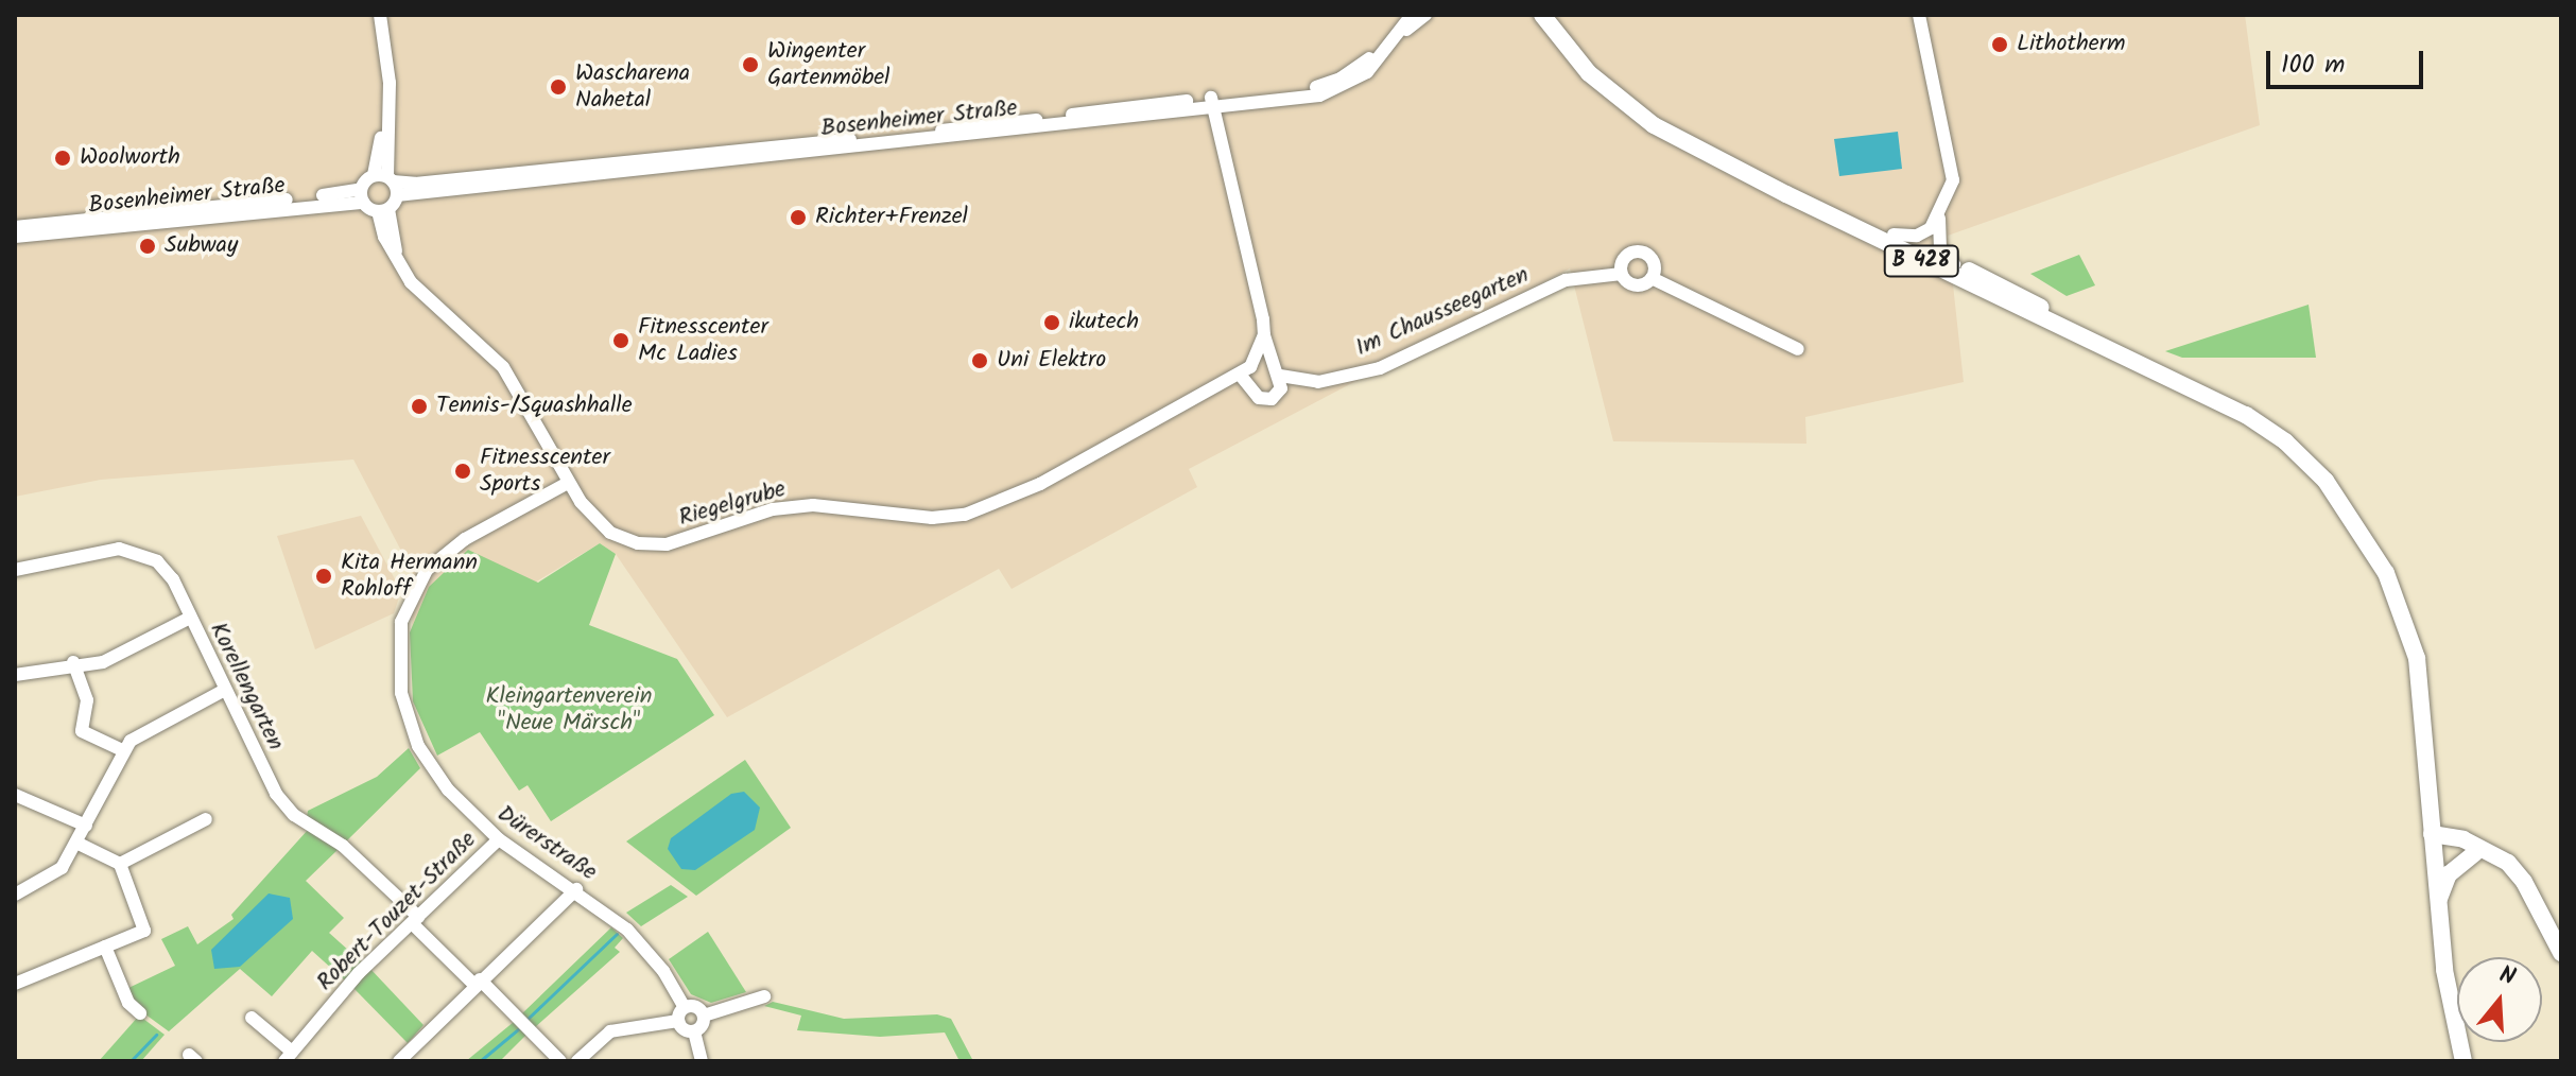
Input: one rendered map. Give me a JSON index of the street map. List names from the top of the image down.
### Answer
{
  "streets": {
    "main road": ["B 428"],
    "street": [
      "Bosenheimer Straße",
      "Im Chausseegarten",
      "Riegelgrube",
      "Korellengarten",
      "Dürerstraße",
      "Robert-Touzet-Straße"
    ]
  },
  "crossings": [
    ["Riegelgrube", "Dürerstraße"],
    ["Korellengarten", "Robert-Touzet-Straße"],
    ["Dürerstraße", "Robert-Touzet-Straße"]
  ],
  "parks": ["Kleingartenverein \"Neue Märsch\""],
  "places": [
    "Lithotherm",
    "Wingenter Gartenmöbel",
    "Wascharena Nahetal",
    "Woolworth",
    "Richter+Frenzel",
    "Subway",
    "ikutech",
    "Fitnesscenter Mc Ladies",
    "Uni Elektro",
    "Tennis-/Squashhalle",
    "Fitnesscenter Sports",
    "Kita Hermann Rohloff"
  ],
  "scale_bar": "100 m",
  "north": "top"
}
